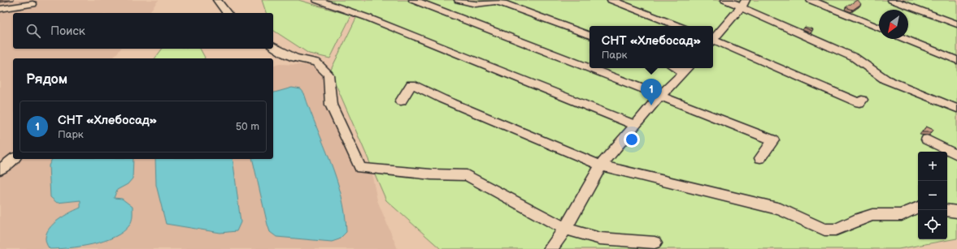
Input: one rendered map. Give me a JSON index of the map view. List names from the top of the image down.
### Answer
{
  "north": "bottom left",
  "page": {
    "search": "Поиск",
    "popup": ["СНТ «Хлебосад»", "Парк"],
    "heading": "Рядом",
    "pins": "1",
    "list": [
      {
        "mark": "1",
        "name": "СНТ «Хлебосад»",
        "note": "Парк",
        "value": "50 m"
      }
    ],
    "map_buttons": ["+", "−"]
  }
}
